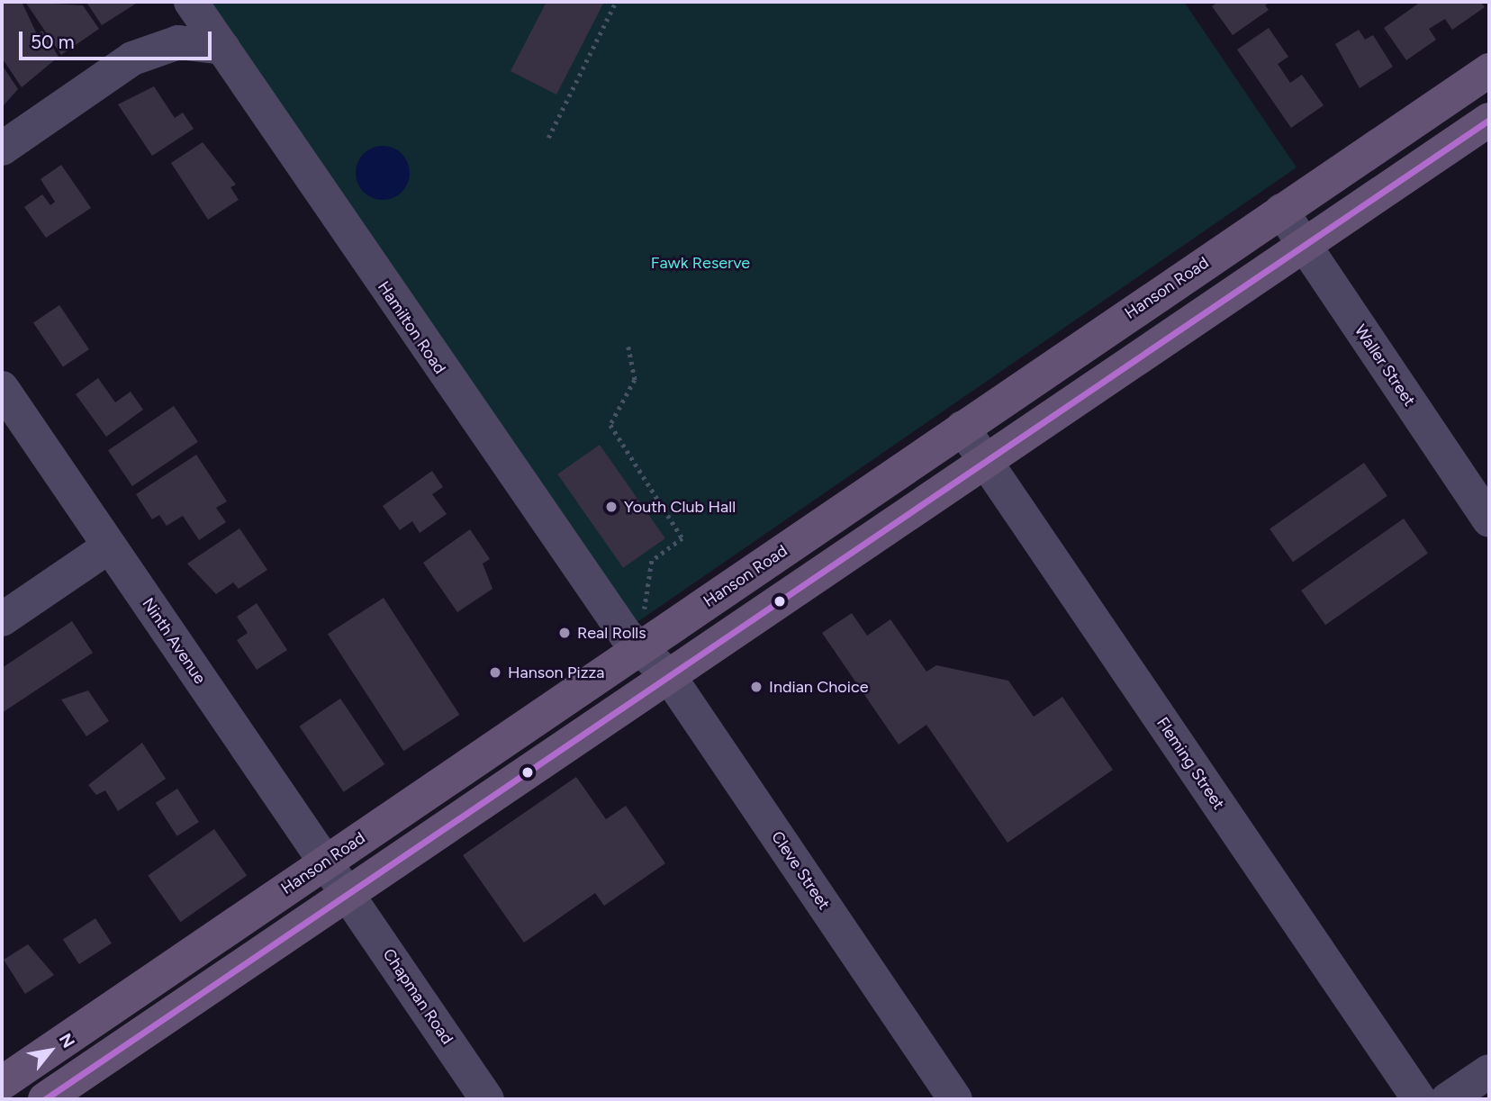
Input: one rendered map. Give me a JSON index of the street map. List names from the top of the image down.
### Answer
{
  "streets": {
    "main road": ["Hanson Road"],
    "street": [
      "Hamilton Road",
      "Waller Street",
      "Ninth Avenue",
      "Fleming Street",
      "Cleve Street",
      "Chapman Road"
    ]
  },
  "crossings": [
    ["Hanson Road", "Hamilton Road"],
    ["Hanson Road", "Waller Street"],
    ["Hanson Road", "Ninth Avenue"],
    ["Hanson Road", "Fleming Street"],
    ["Hanson Road", "Cleve Street"],
    ["Hamilton Road", "Cleve Street"],
    ["Ninth Avenue", "Chapman Road"]
  ],
  "parks": ["Fawk Reserve"],
  "places": [
    "Youth Club Hall",
    "Real Rolls",
    "Hanson Pizza",
    "Indian Choice"
  ],
  "scale_bar": "50 m",
  "north": "top right"
}
